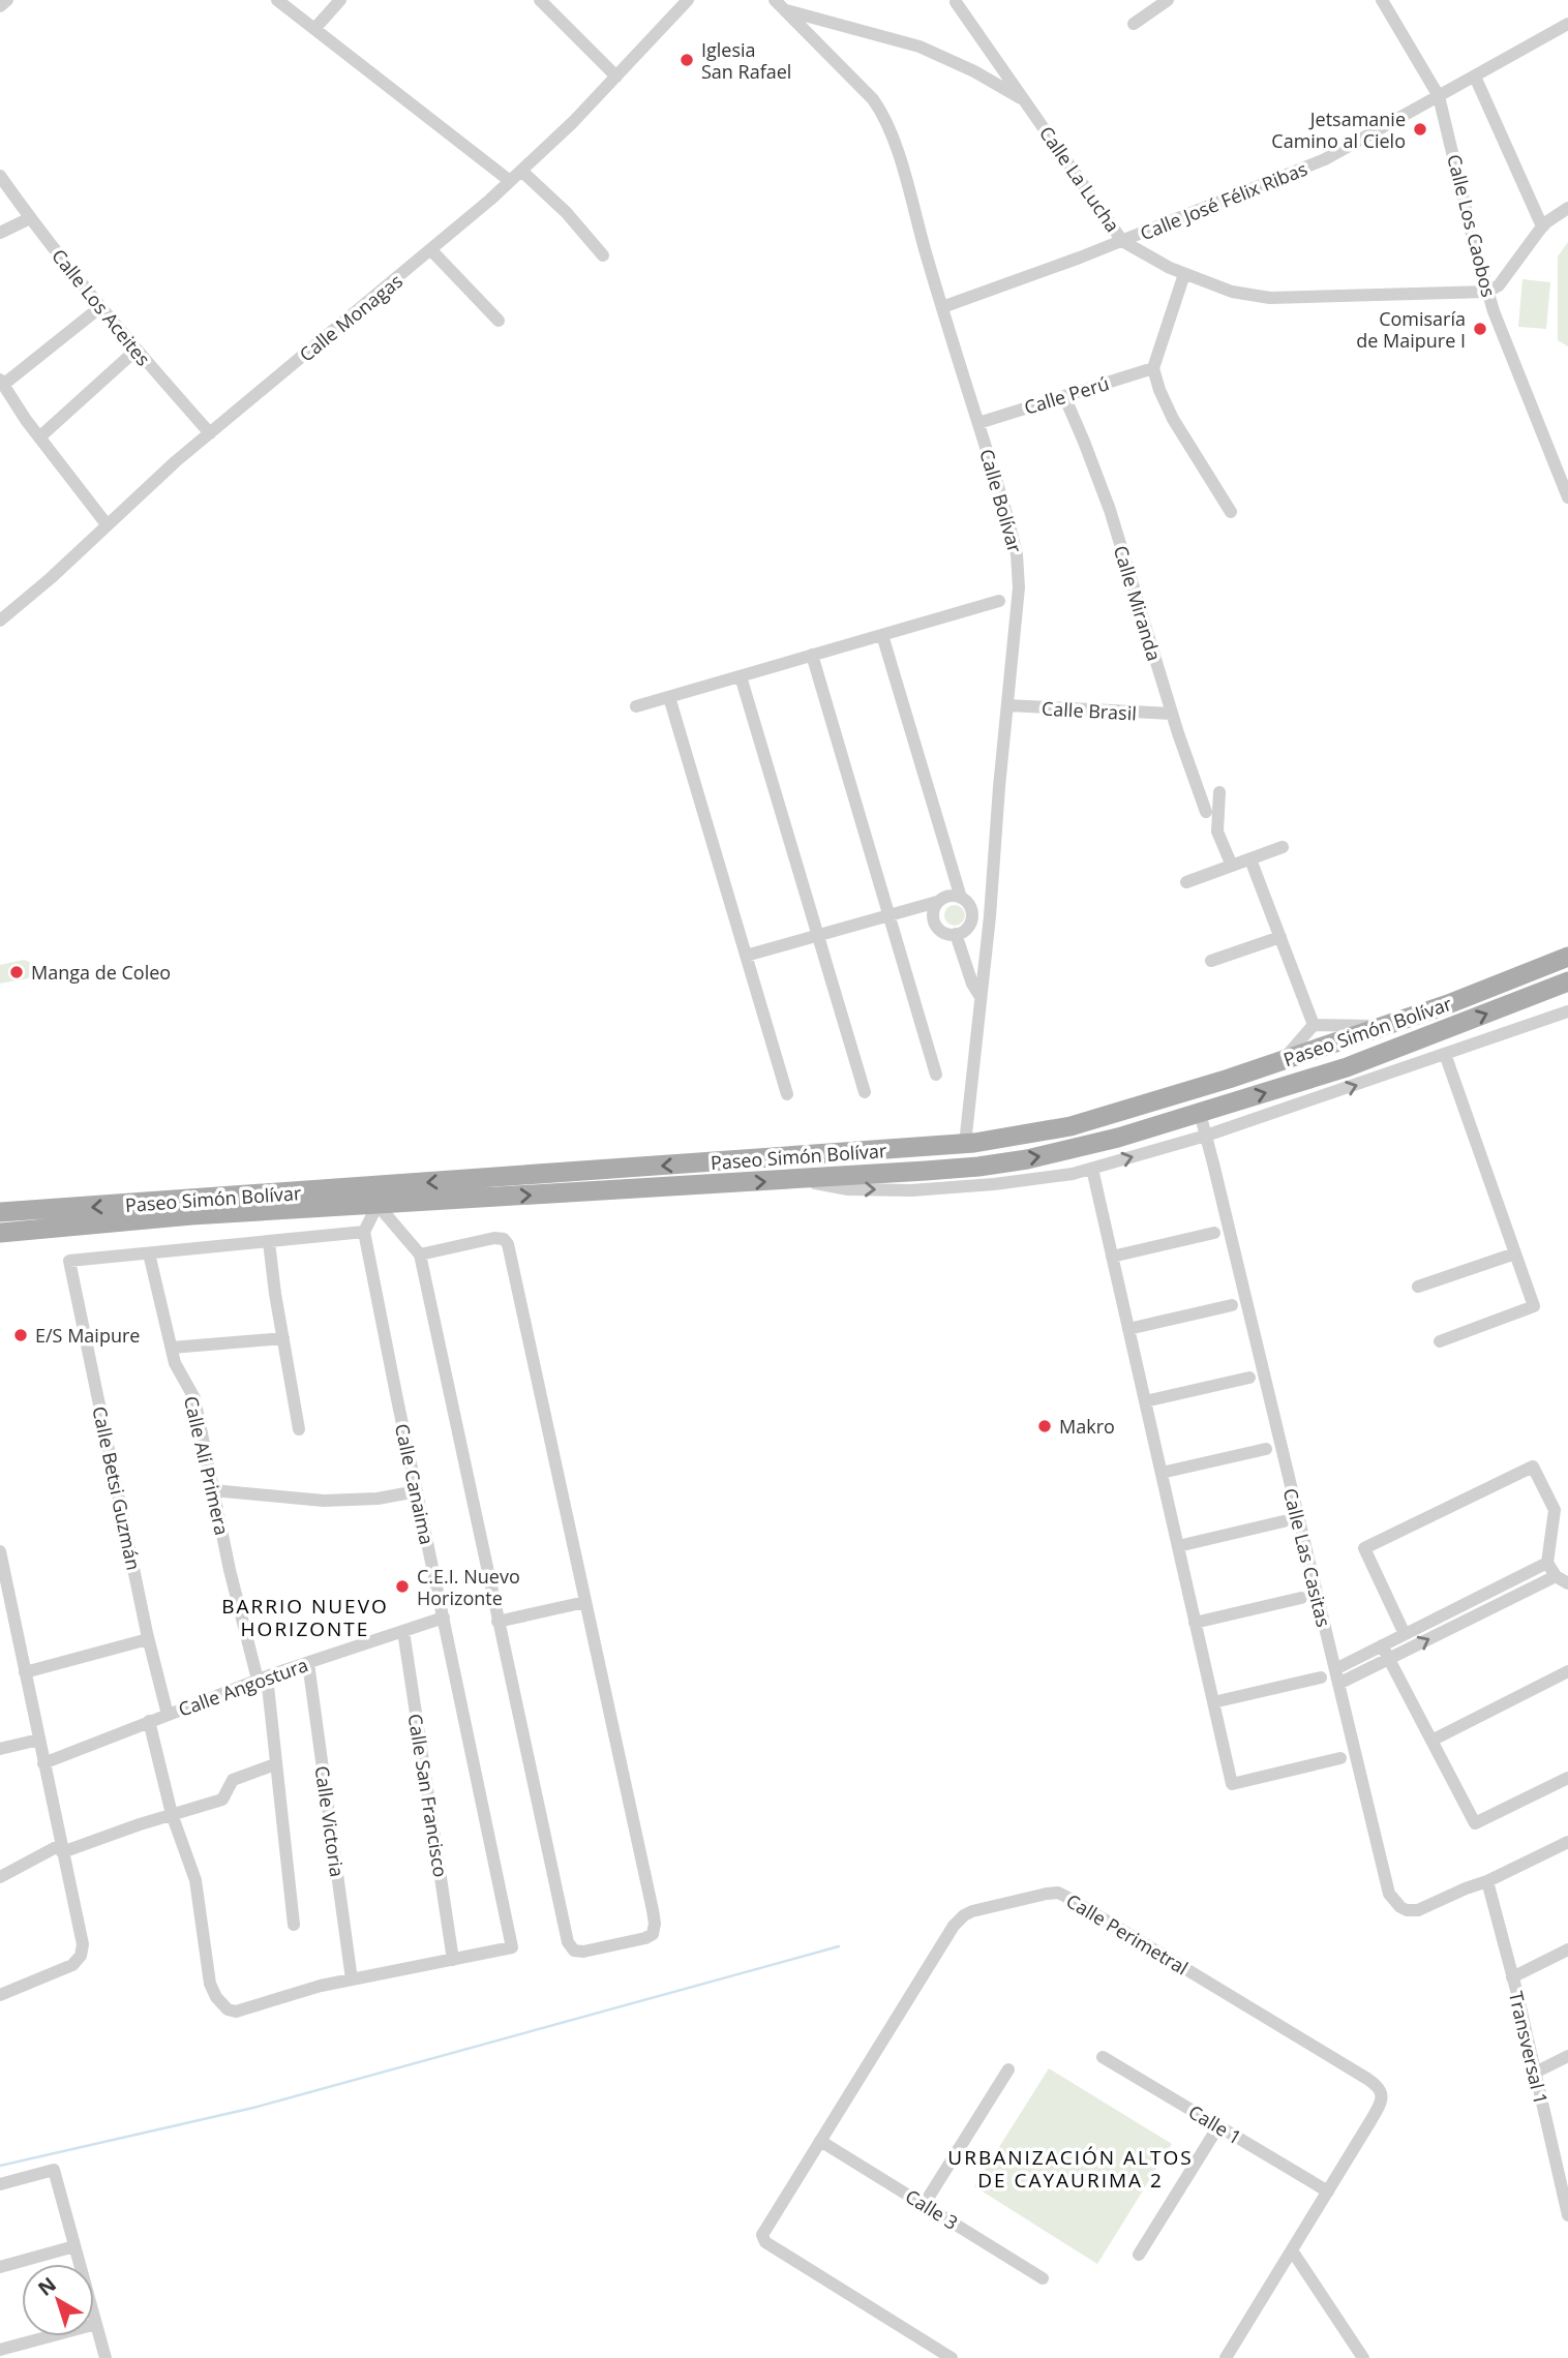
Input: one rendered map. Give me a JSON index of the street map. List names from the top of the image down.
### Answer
{
  "streets": {
    "main road": ["Paseo Simón Bolívar"],
    "street": [
      "Calle La Lucha",
      "Calle José Félix Ribas",
      "Calle Los Caobos",
      "Calle Los Aceites",
      "Calle Monagas",
      "Calle Perú",
      "Calle Bolívar",
      "Calle Miranda",
      "Calle Brasil",
      "Calle Ali Primera",
      "Calle Canaima",
      "Calle Betsi Guzmán",
      "Calle Las Casitas",
      "Calle Angostura",
      "Calle San Francisco",
      "Calle Victoria",
      "Calle Perimetral",
      "Transversal 1",
      "Calle 1",
      "Calle 3"
    ]
  },
  "crossings": [
    ["Calle La Lucha", "Calle José Félix Ribas"],
    ["Calle La Lucha", "Calle Los Caobos"],
    ["Calle La Lucha", "Calle Bolívar"],
    ["Calle José Félix Ribas", "Calle Los Caobos"],
    ["Calle José Félix Ribas", "Calle Bolívar"],
    ["Calle Los Aceites", "Calle Monagas"],
    ["Calle Perú", "Calle Bolívar"],
    ["Calle Perú", "Calle Miranda"],
    ["Calle Bolívar", "Calle Brasil"],
    ["Calle Bolívar", "Paseo Simón Bolívar"],
    ["Calle Miranda", "Calle Brasil"],
    ["Paseo Simón Bolívar", "Calle Las Casitas"],
    ["Calle Ali Primera", "Calle Betsi Guzmán"],
    ["Calle Ali Primera", "Calle Angostura"],
    ["Calle Canaima", "Calle Angostura"],
    ["Calle Canaima", "Calle San Francisco"],
    ["Calle Betsi Guzmán", "Calle Angostura"],
    ["Calle Las Casitas", "Transversal 1"],
    ["Calle Angostura", "Calle San Francisco"],
    ["Calle Angostura", "Calle Victoria"],
    ["Calle Perimetral", "Calle 1"],
    ["Calle Perimetral", "Calle 3"]
  ],
  "districts": ["BARRIO NUEVO HORIZONTE", "URBANIZACIÓN ALTOS DE CAYAURIMA 2"],
  "places": [
    "Iglesia San Rafael",
    "Jetsamanie Camino al Cielo",
    "Comisaría de Maipure I",
    "Manga de Coleo",
    "E/S Maipure",
    "Makro",
    "C.E.I. Nuevo Horizonte"
  ],
  "north": "top left"
}
